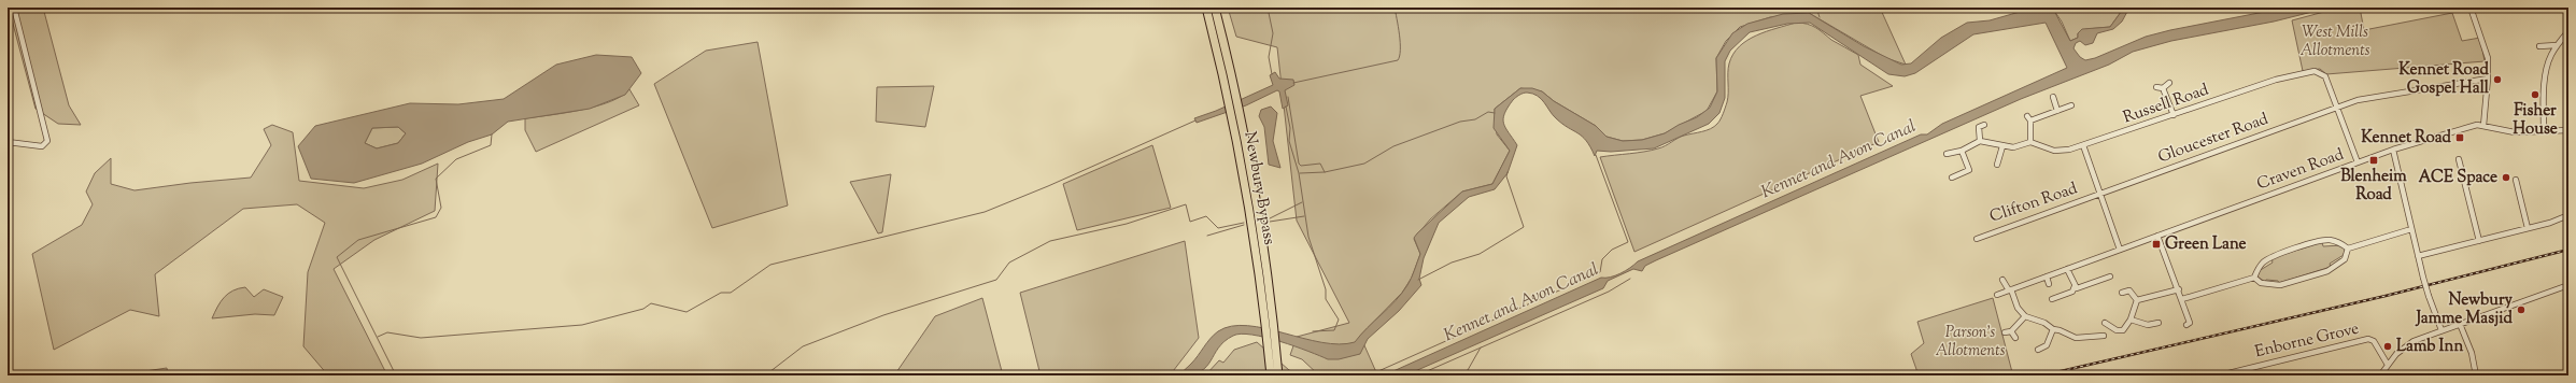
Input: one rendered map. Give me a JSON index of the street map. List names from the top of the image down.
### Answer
{
  "streets": {
    "highway": ["Newbury Bypass"],
    "street": [
      "Russell Road",
      "Gloucester Road",
      "Craven Road",
      "Clifton Road",
      "Enborne Grove"
    ]
  },
  "crossings": [
    ["Russell Road", "Gloucester Road"],
    ["Gloucester Road", "Clifton Road"]
  ],
  "water": ["Kennet and Avon Canal"],
  "parks": ["West Mills Allotments", "Parson's Allotments"],
  "places": {
    "other": [
      "Kennet Road Gospel Hall",
      "Fisher House",
      "ACE Space",
      "Newbury Jamme Masjid",
      "Lamb Inn"
    ],
    "transit": ["Kennet Road", "Blenheim Road", "Green Lane"]
  }
}
